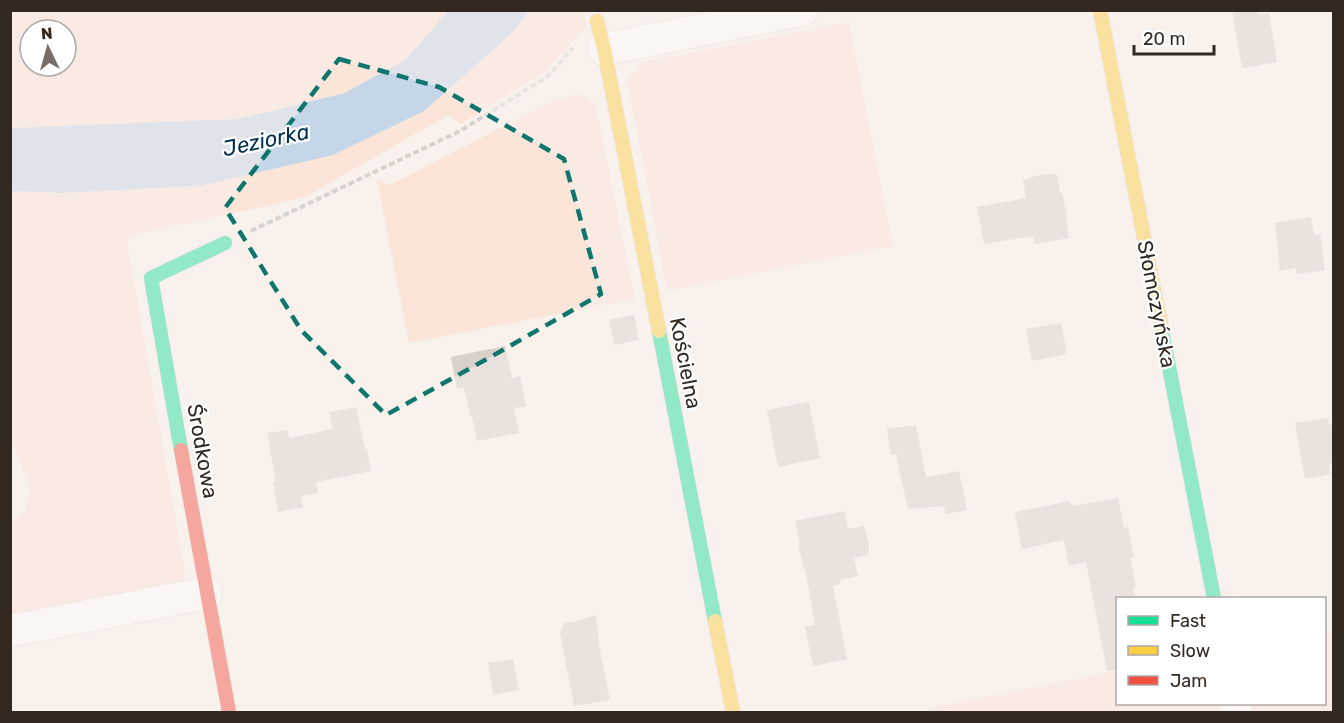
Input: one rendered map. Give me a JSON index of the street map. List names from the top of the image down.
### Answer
{
  "streets": {
    "street": ["Słomczyńska", "Kościelna", "Środkowa"]
  },
  "water": ["Jeziorka"],
  "legend": ["Fast", "Slow", "Jam"],
  "scale_bar": "20 m",
  "north": "top"
}
